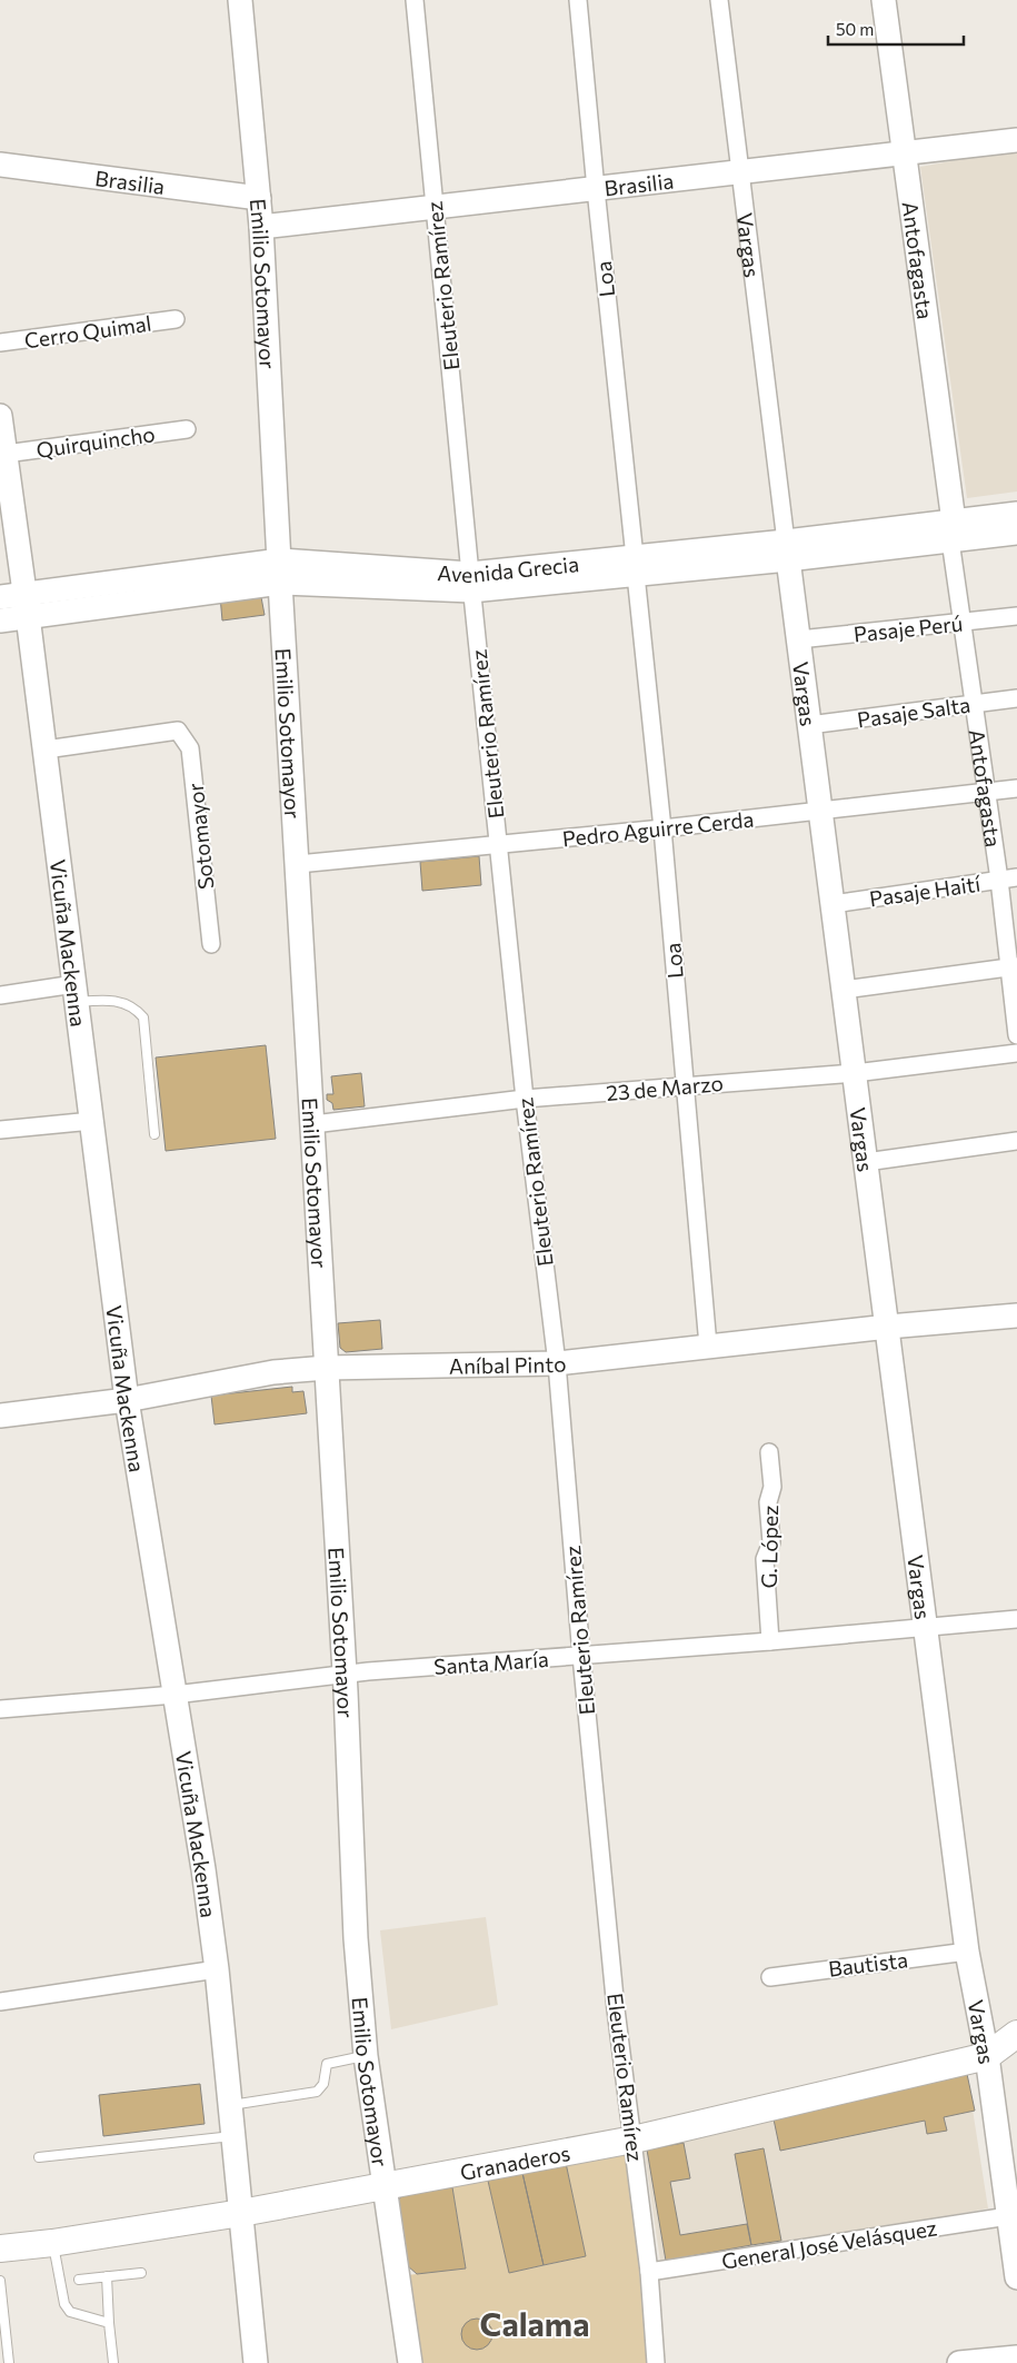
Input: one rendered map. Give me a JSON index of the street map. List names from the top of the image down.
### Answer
{
  "streets": {
    "main road": ["Granaderos"],
    "street": [
      "Brasilia",
      "Vargas",
      "Antofagasta",
      "Loa",
      "Emilio Sotomayor",
      "Eleuterio Ramírez",
      "Cerro Quimal",
      "Quirquincho",
      "Avenida Grecia",
      "Pasaje Perú",
      "Pasaje Salta",
      "Pedro Aguirre Cerda",
      "Sotomayor",
      "Pasaje Haití",
      "Vicuña Mackenna",
      "23 de Marzo",
      "Aníbal Pinto",
      "G. López",
      "Santa María",
      "Bautista",
      "General José Velásquez"
    ]
  },
  "crossings": [
    ["Brasilia", "Vargas"],
    ["Brasilia", "Antofagasta"],
    ["Brasilia", "Loa"],
    ["Brasilia", "Emilio Sotomayor"],
    ["Brasilia", "Eleuterio Ramírez"],
    ["Vargas", "Avenida Grecia"],
    ["Vargas", "Pasaje Perú"],
    ["Vargas", "Pasaje Salta"],
    ["Vargas", "Pedro Aguirre Cerda"],
    ["Vargas", "Pasaje Haití"],
    ["Vargas", "23 de Marzo"],
    ["Vargas", "Aníbal Pinto"],
    ["Vargas", "Santa María"],
    ["Vargas", "Bautista"],
    ["Vargas", "Granaderos"],
    ["Vargas", "General José Velásquez"],
    ["Antofagasta", "Avenida Grecia"],
    ["Antofagasta", "Pasaje Perú"],
    ["Antofagasta", "Pasaje Salta"],
    ["Antofagasta", "Pedro Aguirre Cerda"],
    ["Antofagasta", "Pasaje Haití"],
    ["Loa", "Avenida Grecia"],
    ["Loa", "Pedro Aguirre Cerda"],
    ["Loa", "23 de Marzo"],
    ["Loa", "Aníbal Pinto"],
    ["Emilio Sotomayor", "Avenida Grecia"],
    ["Emilio Sotomayor", "Pedro Aguirre Cerda"],
    ["Emilio Sotomayor", "23 de Marzo"],
    ["Emilio Sotomayor", "Aníbal Pinto"],
    ["Emilio Sotomayor", "Santa María"],
    ["Emilio Sotomayor", "Granaderos"],
    ["Eleuterio Ramírez", "Avenida Grecia"],
    ["Eleuterio Ramírez", "Pedro Aguirre Cerda"],
    ["Eleuterio Ramírez", "23 de Marzo"],
    ["Eleuterio Ramírez", "Aníbal Pinto"],
    ["Eleuterio Ramírez", "Santa María"],
    ["Eleuterio Ramírez", "Granaderos"],
    ["Eleuterio Ramírez", "General José Velásquez"],
    ["Quirquincho", "Vicuña Mackenna"],
    ["Avenida Grecia", "Vicuña Mackenna"],
    ["Sotomayor", "Vicuña Mackenna"],
    ["Vicuña Mackenna", "Aníbal Pinto"],
    ["Vicuña Mackenna", "Santa María"],
    ["Vicuña Mackenna", "Granaderos"],
    ["G. López", "Santa María"]
  ],
  "districts": ["Calama"],
  "scale_bar": "50 m"
}
